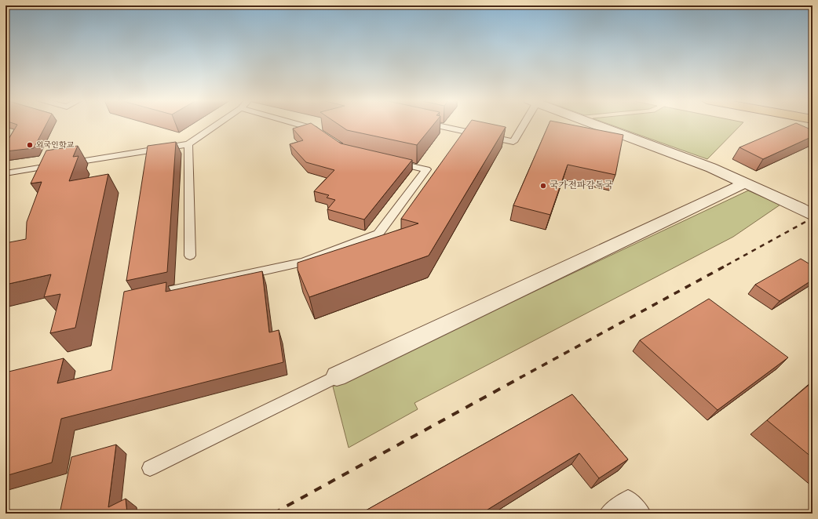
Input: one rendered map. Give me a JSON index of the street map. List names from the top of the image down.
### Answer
{
  "places": ["외국인학교", "국가전파감독국"]
}
